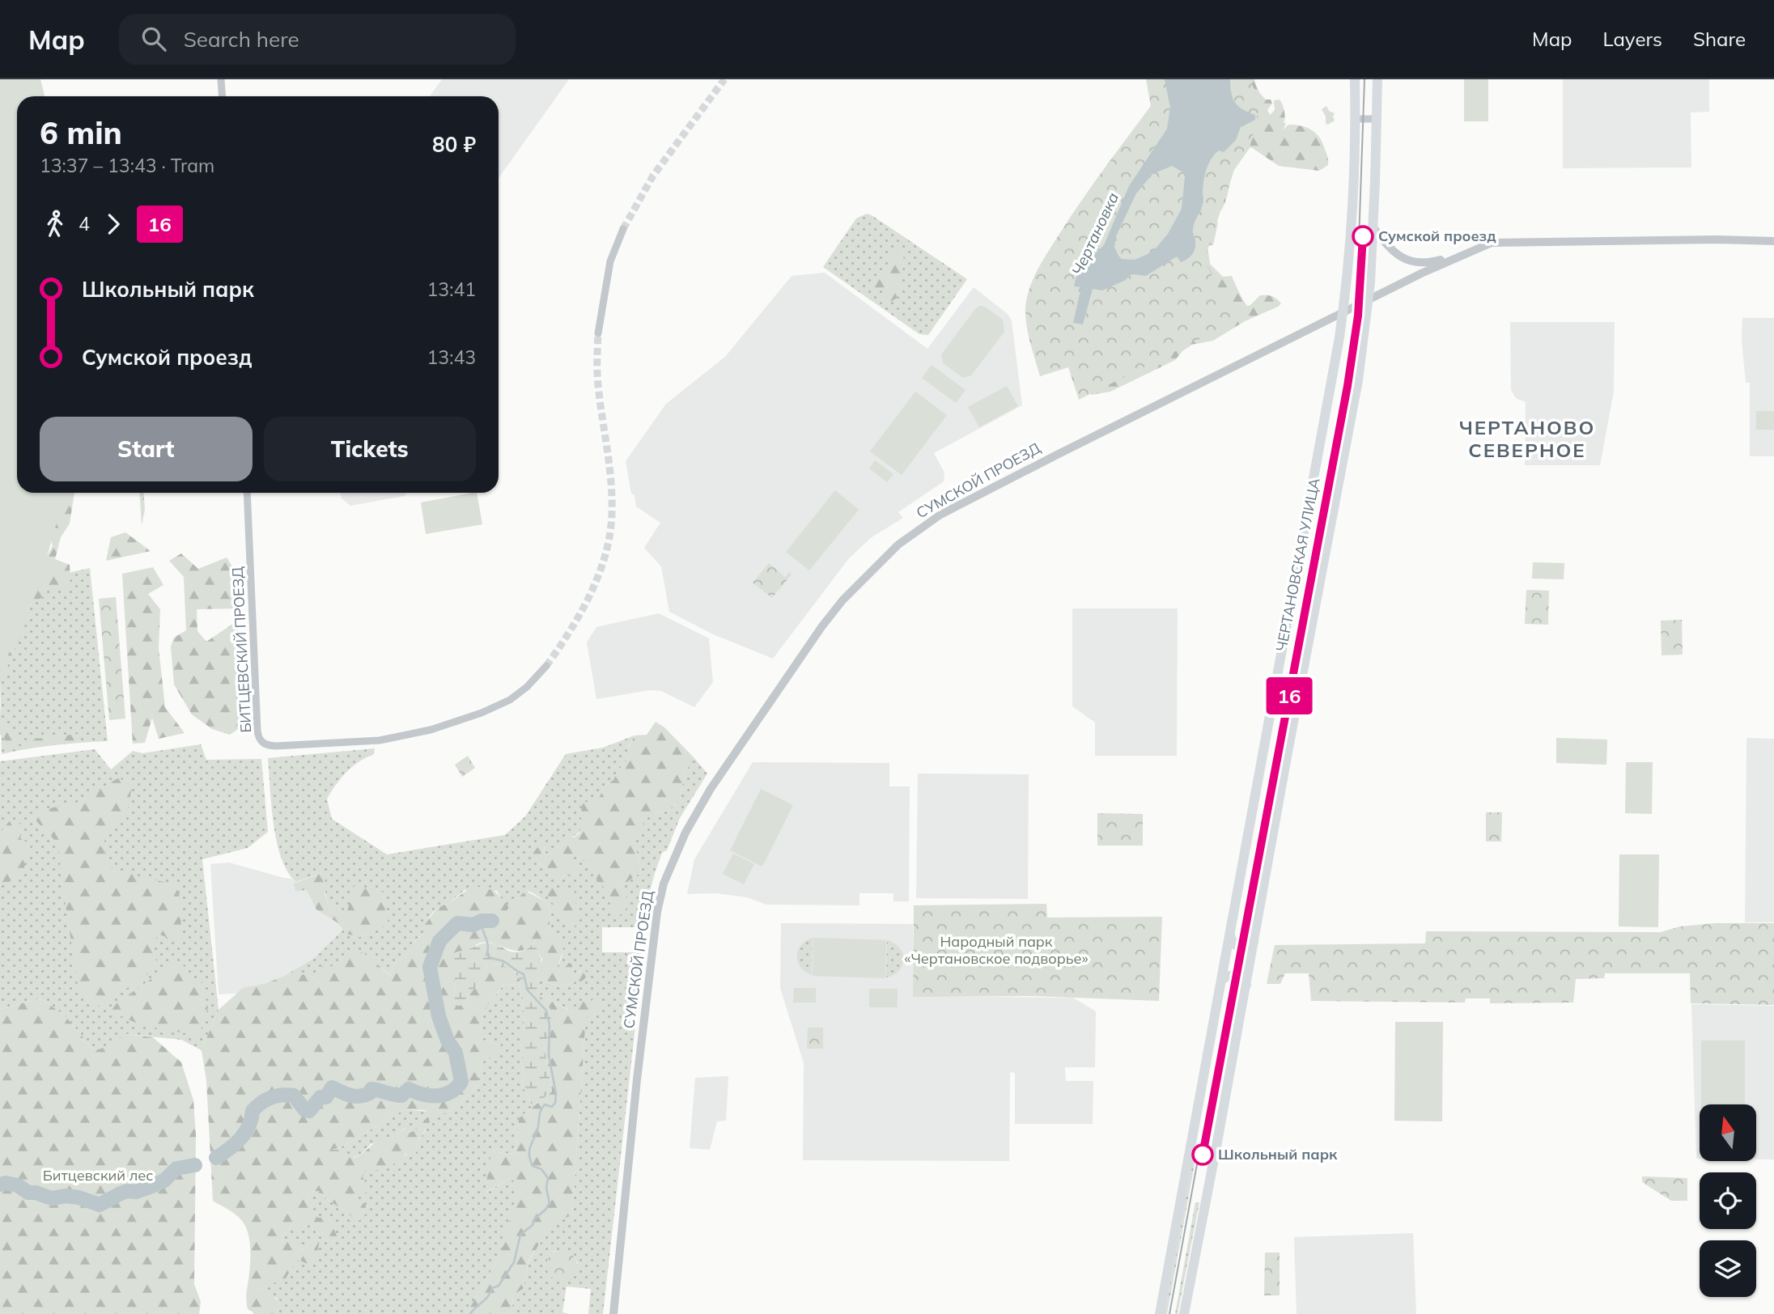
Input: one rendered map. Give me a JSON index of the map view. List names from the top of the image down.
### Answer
{
  "streets": {
    "main road": ["ЧЕРТАНОВСКАЯ УЛИЦА"],
    "street": ["СУМСКОЙ ПРОЕЗД", "БИТЦЕВСКИЙ ПРОЕЗД"]
  },
  "crossings": [
    ["СУМСКОЙ ПРОЕЗД", "ЧЕРТАНОВСКАЯ УЛИЦА"]
  ],
  "districts": ["ЧЕРТАНОВО СЕВЕРНОЕ"],
  "water": ["Чертановка"],
  "parks": ["Народный парк «Чертановское подворье»", "Битцевский лес"],
  "places": ["Сумской проезд", "Школьный парк"],
  "lines": ["tram line 16"],
  "north": "top",
  "page": {
    "header": "Map",
    "search": "Search here",
    "nav": ["Map", "Layers", "Share"],
    "on_map": "16",
    "heading": ["6 min", "13:37 – 13:43 · Tram", "80 ₽"],
    "legs": ["4", "16"],
    "list": [
      {
        "name": "Школьный парк",
        "value": "13:41"
      },
      {
        "name": "Сумской проезд",
        "value": "13:43"
      }
    ],
    "buttons": ["Start", "Tickets"]
  }
}
